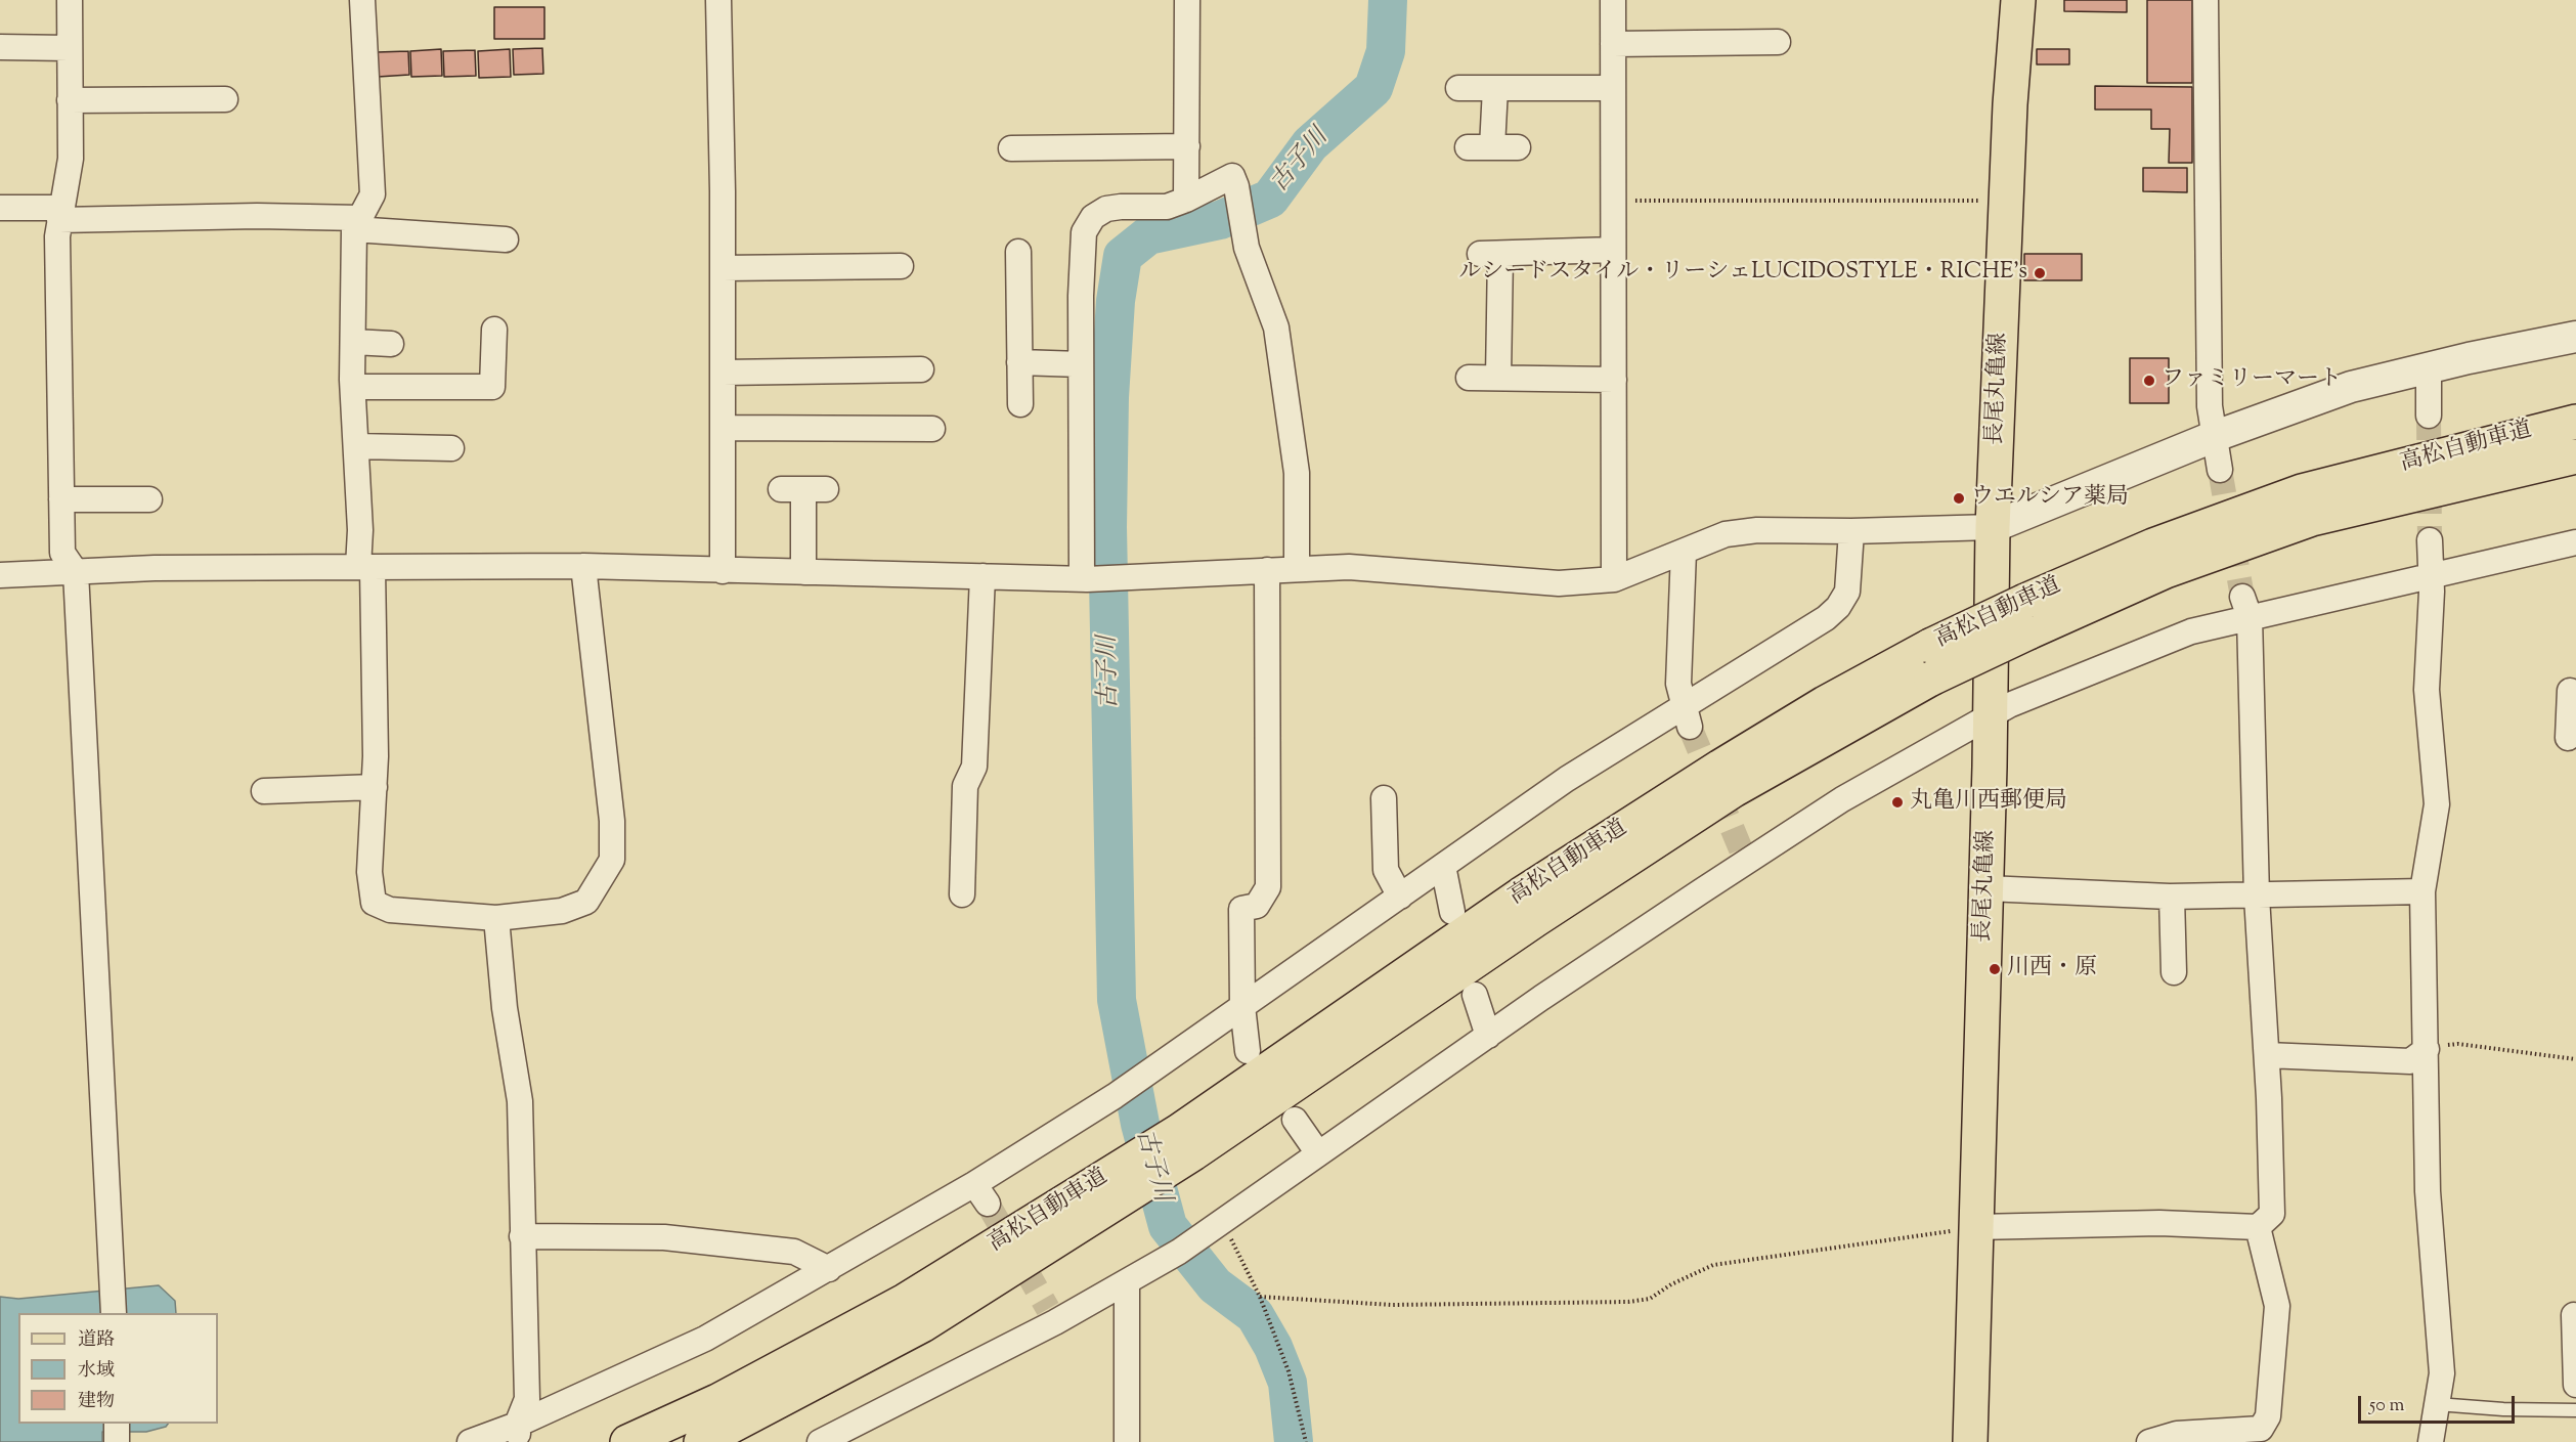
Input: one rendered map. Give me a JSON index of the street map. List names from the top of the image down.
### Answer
{
  "streets": {
    "main road": ["長尾丸亀線", "高松自動車道"]
  },
  "water": ["古子川"],
  "places": [
    "ルシードスタイル・リーシェLUCIDOSTYLE・RICHE's",
    "ファミリーマート",
    "ウエルシア薬局",
    "丸亀川西郵便局",
    "川西・原"
  ],
  "legend": ["道路", "水域", "建物"],
  "scale_bar": "50 m"
}
